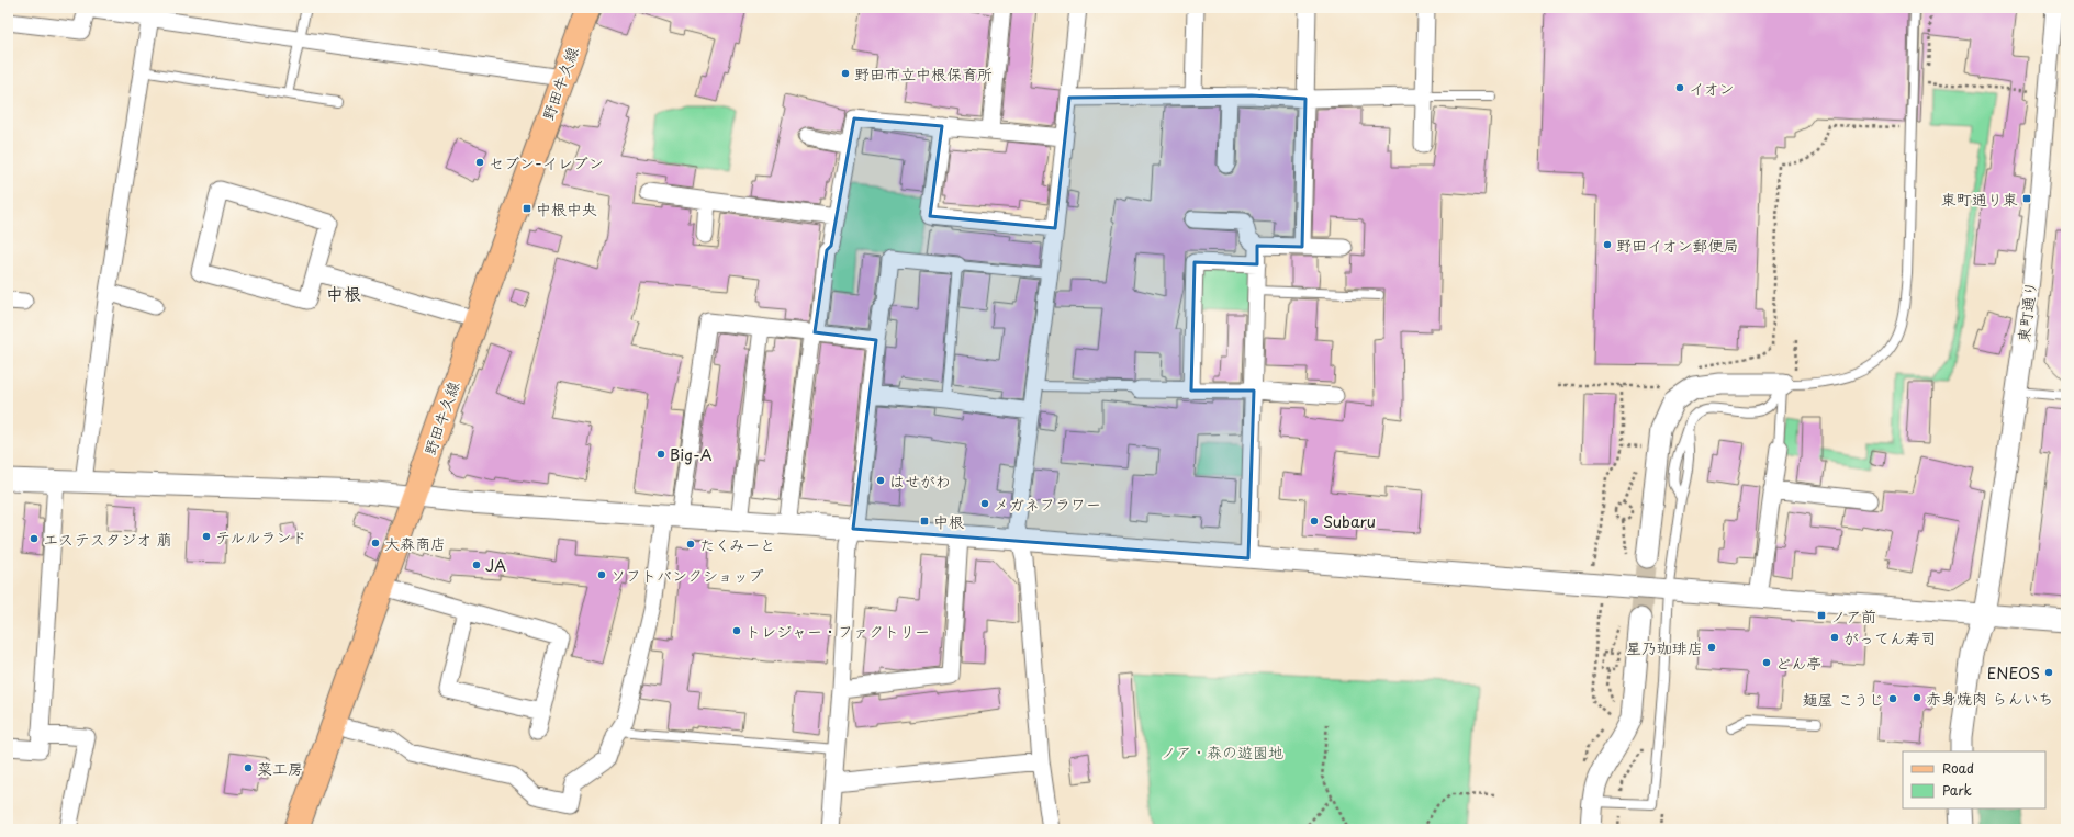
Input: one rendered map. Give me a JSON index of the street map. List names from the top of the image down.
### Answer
{
  "streets": {
    "main road": ["野田牛久線"],
    "street": ["東町通り"]
  },
  "districts": ["中根"],
  "parks": ["ノア・森の遊園地"],
  "places": {
    "other": [
      "野田市立中根保育所",
      "イオン",
      "セブン-イレブン",
      "野田イオン郵便局",
      "Big-A",
      "はせがわ",
      "メガネフラワー",
      "Subaru",
      "テルルランド",
      "エステスタジオ 萠",
      "大森商店",
      "たくみーと",
      "JA",
      "ソフトバンクショップ",
      "トレジャー・ファクトリー",
      "がってん寿司",
      "星乃珈琲店",
      "どん亭",
      "ENEOS",
      "赤身焼肉 らんいち",
      "麺屋 こうじ",
      "菜工房"
    ],
    "transit": [
      "東町通り東",
      "中根中央",
      "中根",
      "ノア前"
    ]
  },
  "legend": ["Road", "Park"]
}
